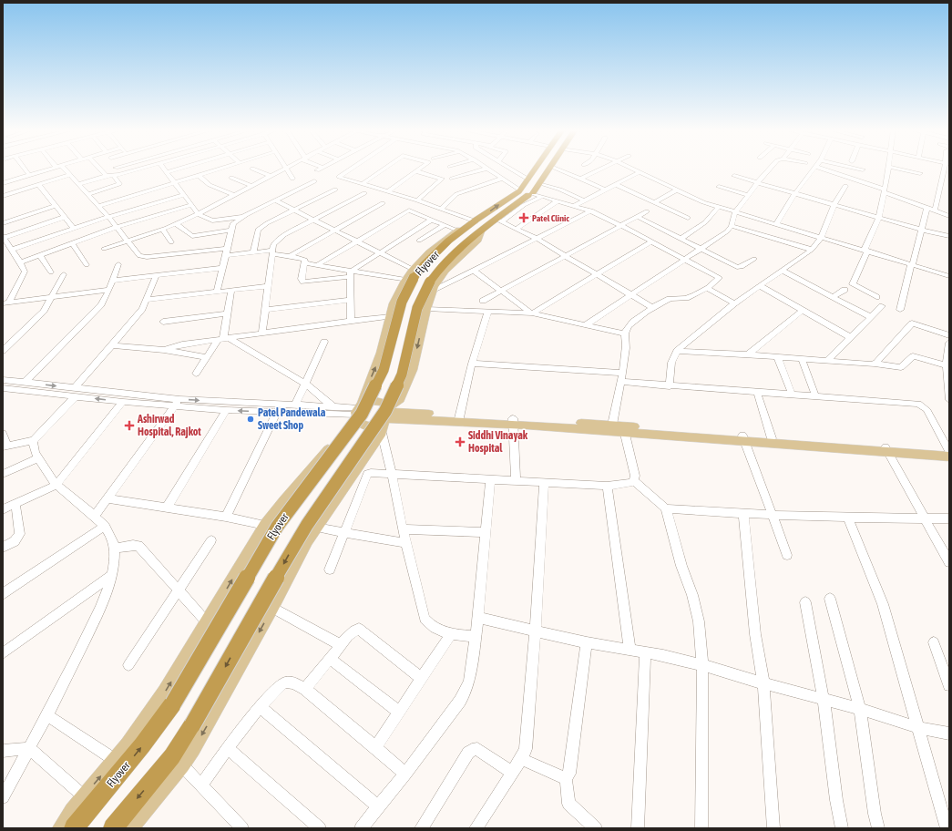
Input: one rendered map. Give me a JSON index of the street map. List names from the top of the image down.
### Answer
{
  "streets": {
    "highway": ["Flyover"]
  },
  "places": {
    "health": ["Patel Clinic", "Ashirwad Hospital, Rajkot", "Siddhi Vinayak Hospital"],
    "other": ["Patel Pandewala Sweet Shop"]
  }
}
